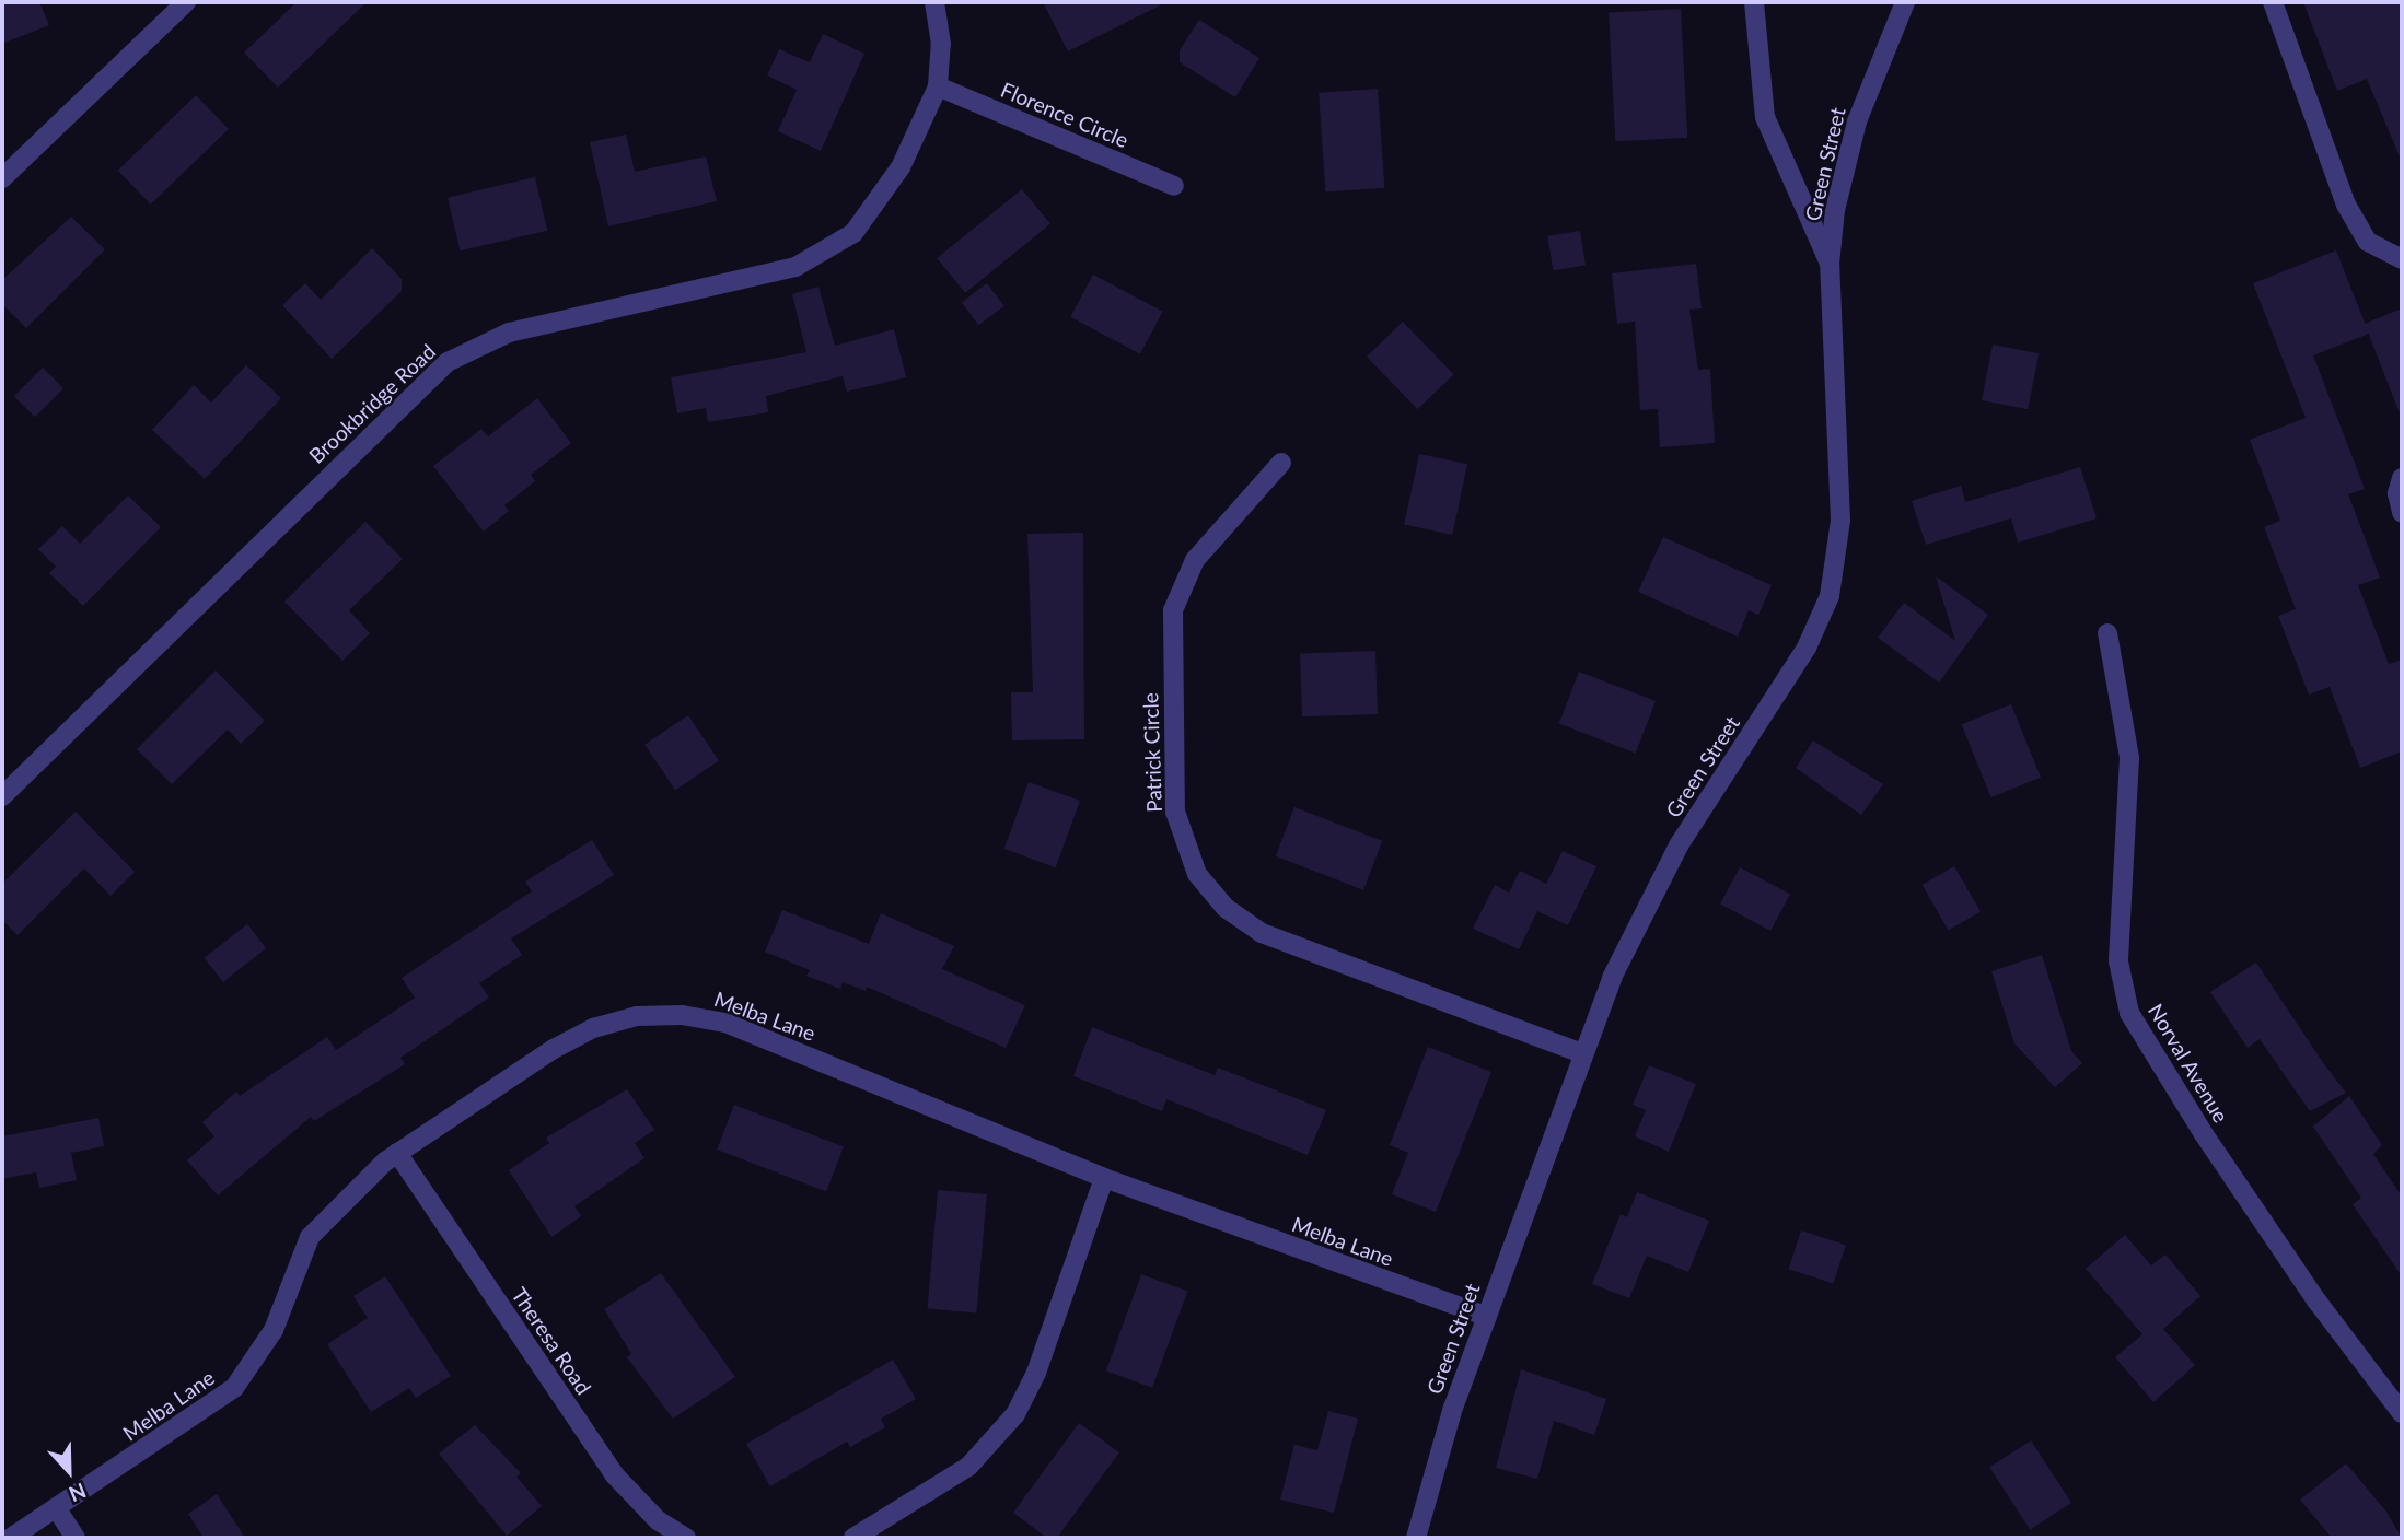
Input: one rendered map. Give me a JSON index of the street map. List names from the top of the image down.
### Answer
{
  "streets": {
    "street": [
      "Florence Circle",
      "Green Street",
      "Brookbridge Road",
      "Patrick Circle",
      "Melba Lane",
      "Norval Avenue",
      "Theresa Road"
    ]
  },
  "crossings": [
    ["Florence Circle", "Brookbridge Road"],
    ["Green Street", "Patrick Circle"],
    ["Green Street", "Melba Lane"],
    ["Melba Lane", "Theresa Road"]
  ],
  "north": "bottom"
}
